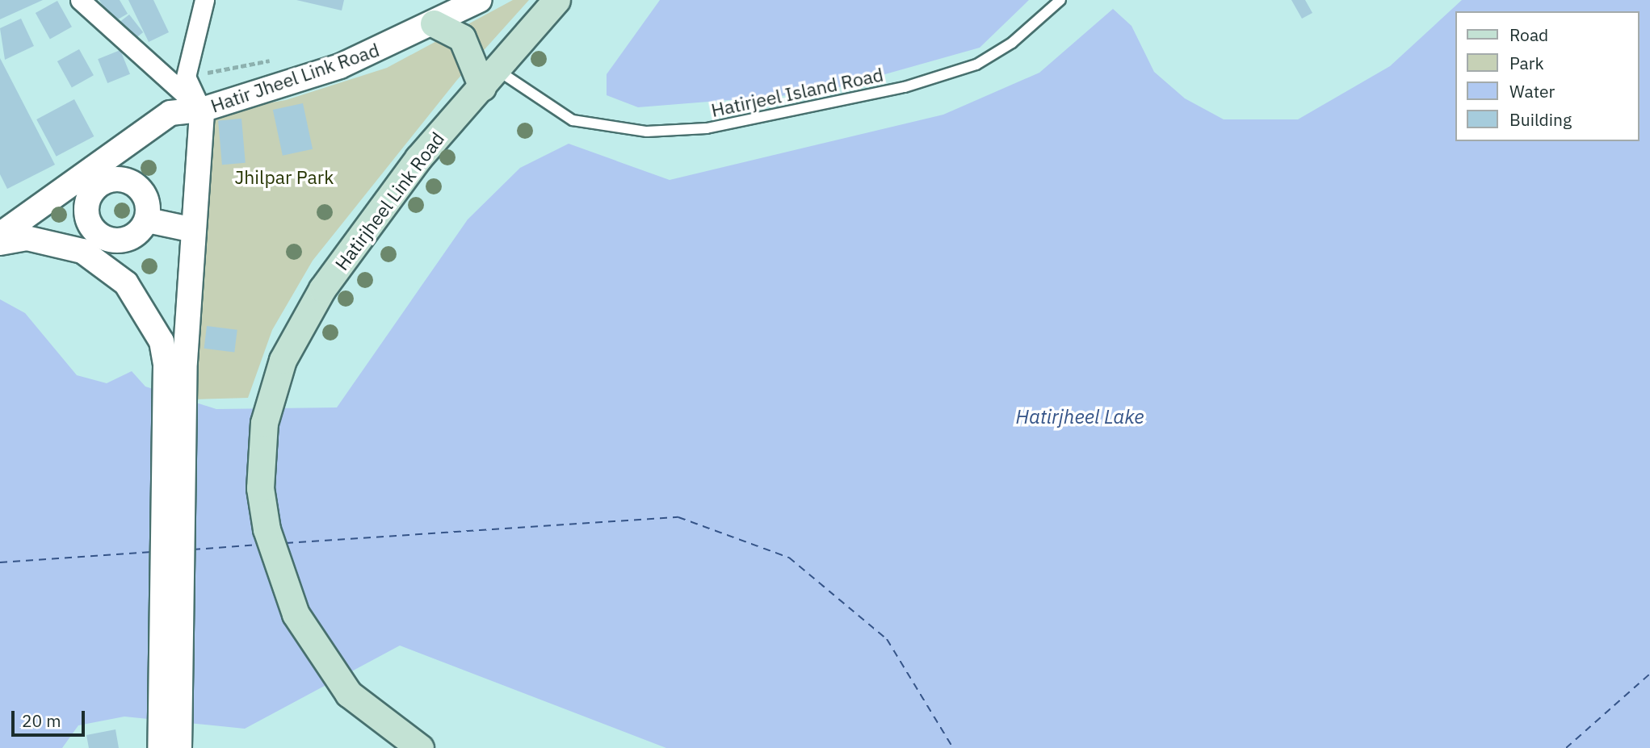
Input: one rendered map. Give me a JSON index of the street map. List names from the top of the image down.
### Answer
{
  "streets": {
    "main road": ["Hatirjheel Link Road"],
    "street": ["Hatir Jheel Link Road"],
    "lane": ["Hatirjeel Island Road"]
  },
  "crossings": [
    ["Hatirjeel Island Road", "Hatirjheel Link Road"]
  ],
  "water": ["Hatirjheel Lake"],
  "parks": ["Jhilpar Park"],
  "legend": [
    "Road",
    "Park",
    "Water",
    "Building"
  ],
  "scale_bar": "20 m"
}
